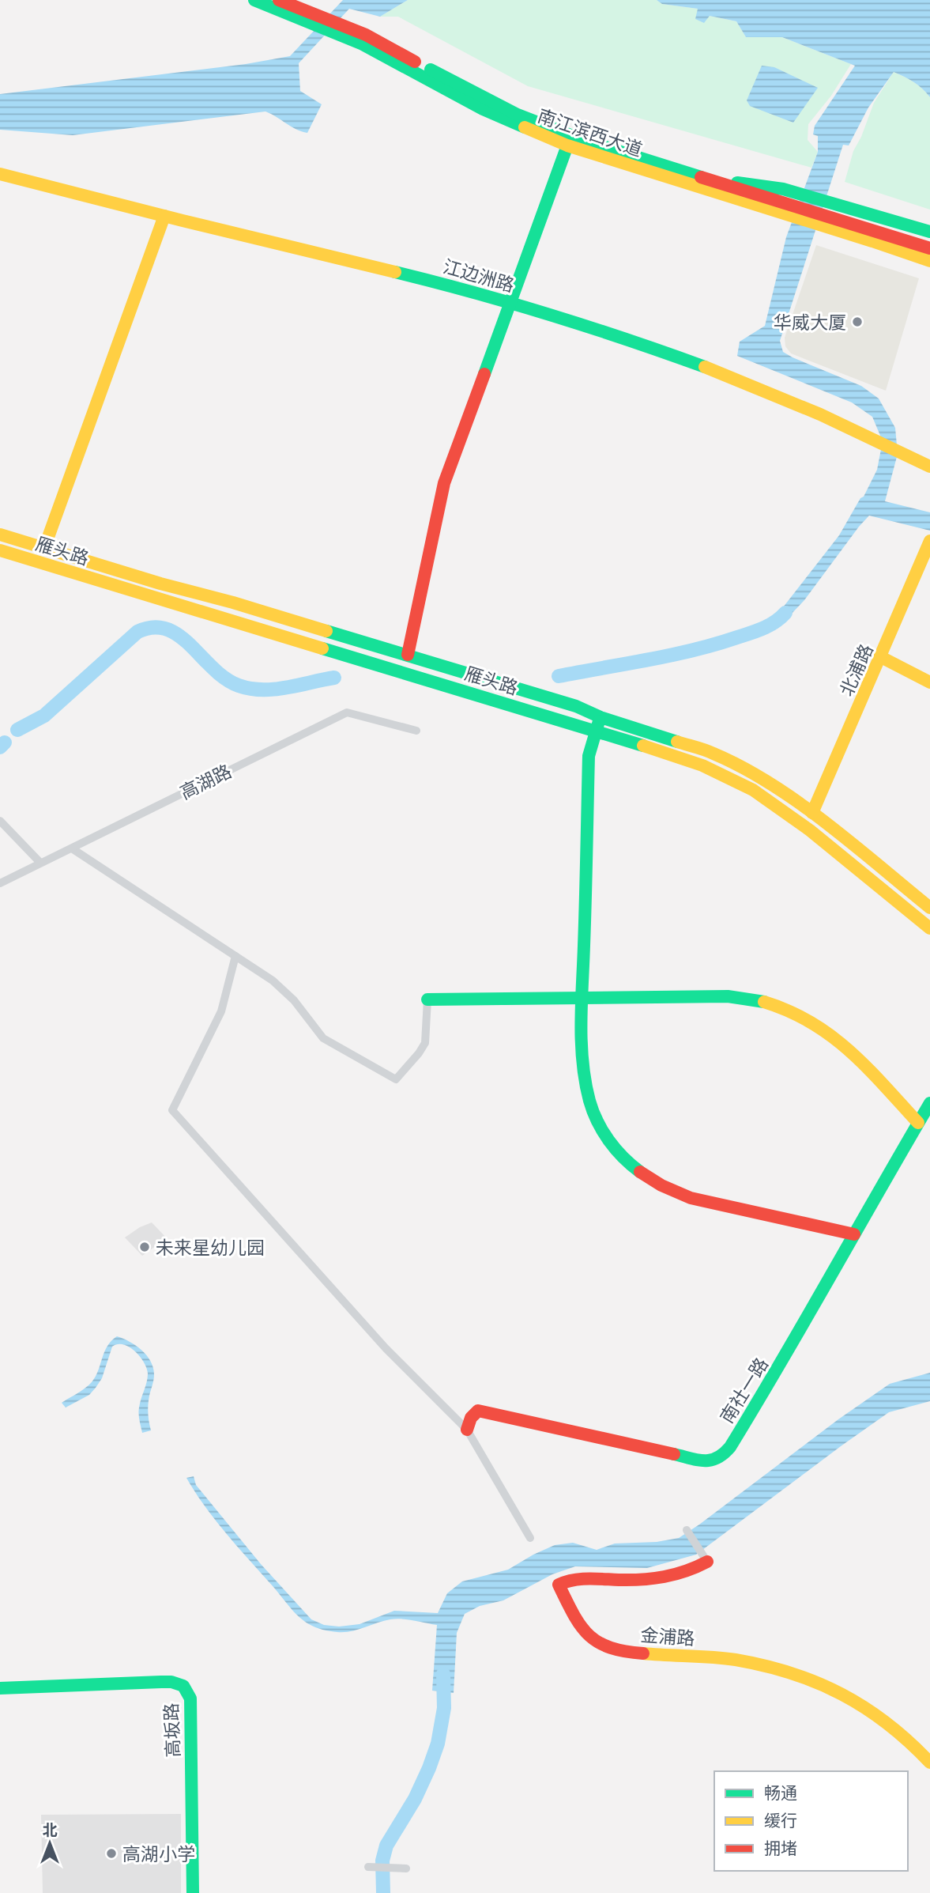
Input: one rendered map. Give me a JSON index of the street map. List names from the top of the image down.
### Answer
{
  "streets": {
    "street": [
      "南江滨西大道",
      "江边洲路",
      "雁头路",
      "北浦路",
      "高湖路",
      "南社一路",
      "金浦路",
      "高坂路"
    ]
  },
  "crossings": [
    ["雁头路", "北浦路"]
  ],
  "places": ["华威大厦", "未来星幼儿园", "高湖小学"],
  "legend": ["畅通", "缓行", "拥堵"],
  "north": "top"
}
